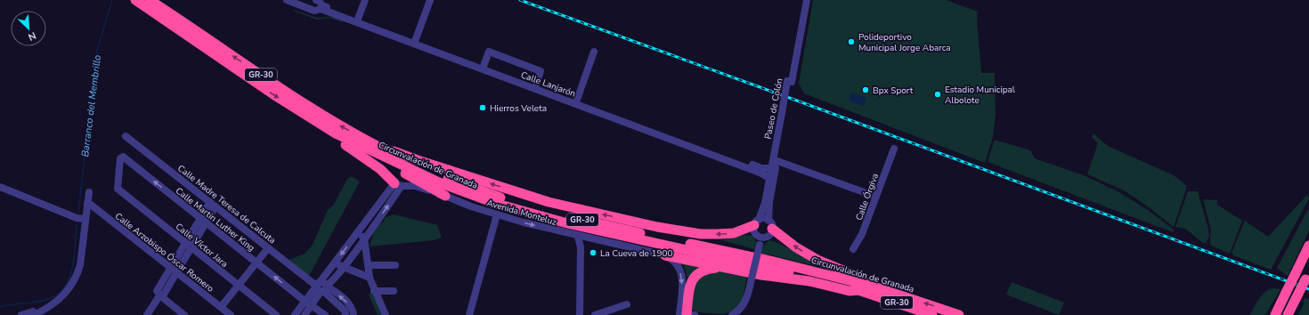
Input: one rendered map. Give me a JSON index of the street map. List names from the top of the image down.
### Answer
{
  "streets": {
    "highway": ["GR-30", "Circunvalación de Granada"],
    "street": [
      "Calle Lanjarón",
      "Paseo de Colón",
      "Calle Órgiva",
      "Calle Madre Teresa de Calcuta",
      "Avenida Monteluz",
      "Calle Martin Luther King",
      "Calle Víctor Jara",
      "Calle Arzobispo Óscar Romero"
    ]
  },
  "crossings": [
    ["Calle Lanjarón", "Paseo de Colón"],
    ["Calle Martin Luther King", "Calle Víctor Jara"]
  ],
  "one_way": ["Avenida Monteluz"],
  "water": ["Barranco del Membrillo"],
  "places": [
    "Polideportivo Municipal Jorge Abarca",
    "Bpx Sport",
    "Estadio Municipal Albolote",
    "Hierros Veleta",
    "La Cueva de 1900"
  ],
  "north": "bottom right"
}
